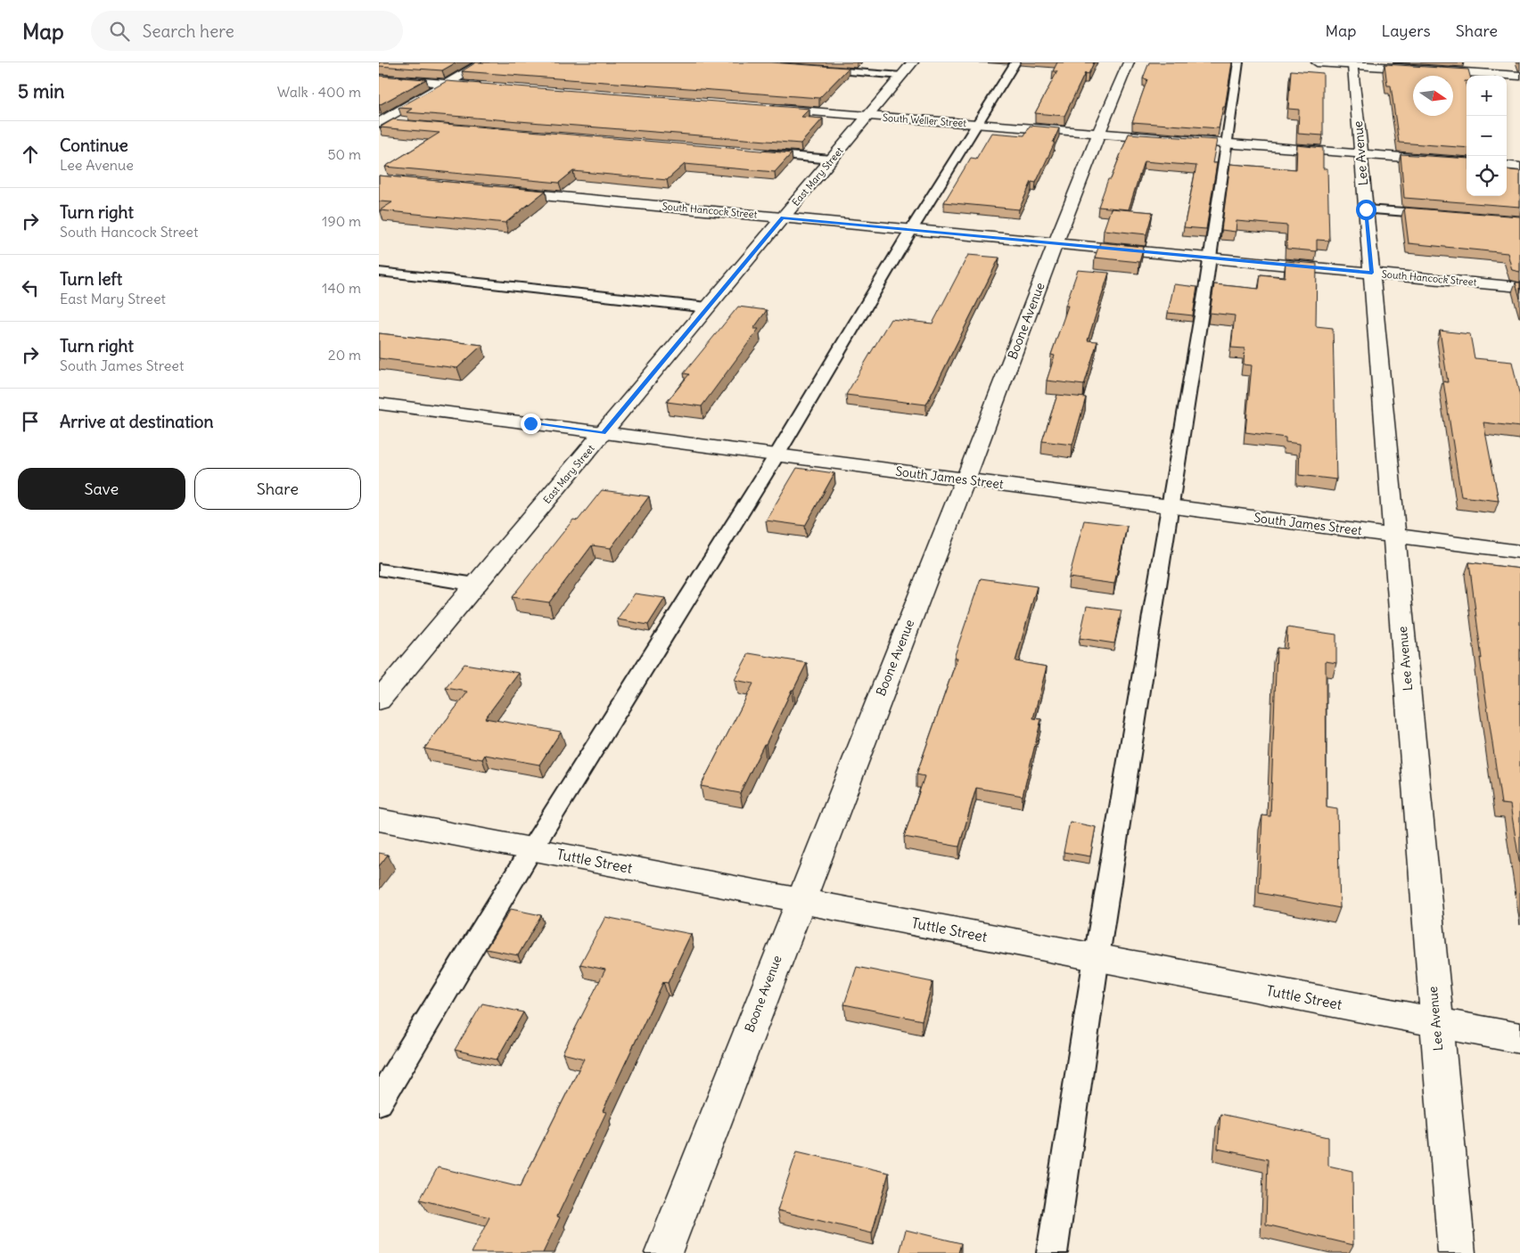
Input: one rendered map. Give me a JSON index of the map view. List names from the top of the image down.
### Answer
{
  "streets": {
    "street": [
      "South Weller Street",
      "Lee Avenue",
      "East Mary Street",
      "South Hancock Street",
      "Boone Avenue",
      "South James Street",
      "Tuttle Street"
    ]
  },
  "crossings": [
    ["South Weller Street", "Lee Avenue"],
    ["South Weller Street", "East Mary Street"],
    ["South Weller Street", "Boone Avenue"],
    ["Lee Avenue", "South Hancock Street"],
    ["Lee Avenue", "South James Street"],
    ["Lee Avenue", "Tuttle Street"],
    ["East Mary Street", "South Hancock Street"],
    ["East Mary Street", "South James Street"],
    ["South Hancock Street", "Boone Avenue"],
    ["Boone Avenue", "South James Street"],
    ["Boone Avenue", "Tuttle Street"]
  ],
  "north": "right",
  "page": {
    "header": "Map",
    "search": "Search here",
    "nav": ["Map", "Layers", "Share"],
    "heading": ["5 min", "Walk · 400 m"],
    "map_buttons": ["+", "−"],
    "list": [
      ["Continue", "Lee Avenue", "50 m"],
      ["Turn right", "South Hancock Street", "190 m"],
      ["Turn left", "East Mary Street", "140 m"],
      ["Turn right", "South James Street", "20 m"],
      "Arrive at destination"
    ],
    "buttons": ["Save", "Share"]
  }
}
